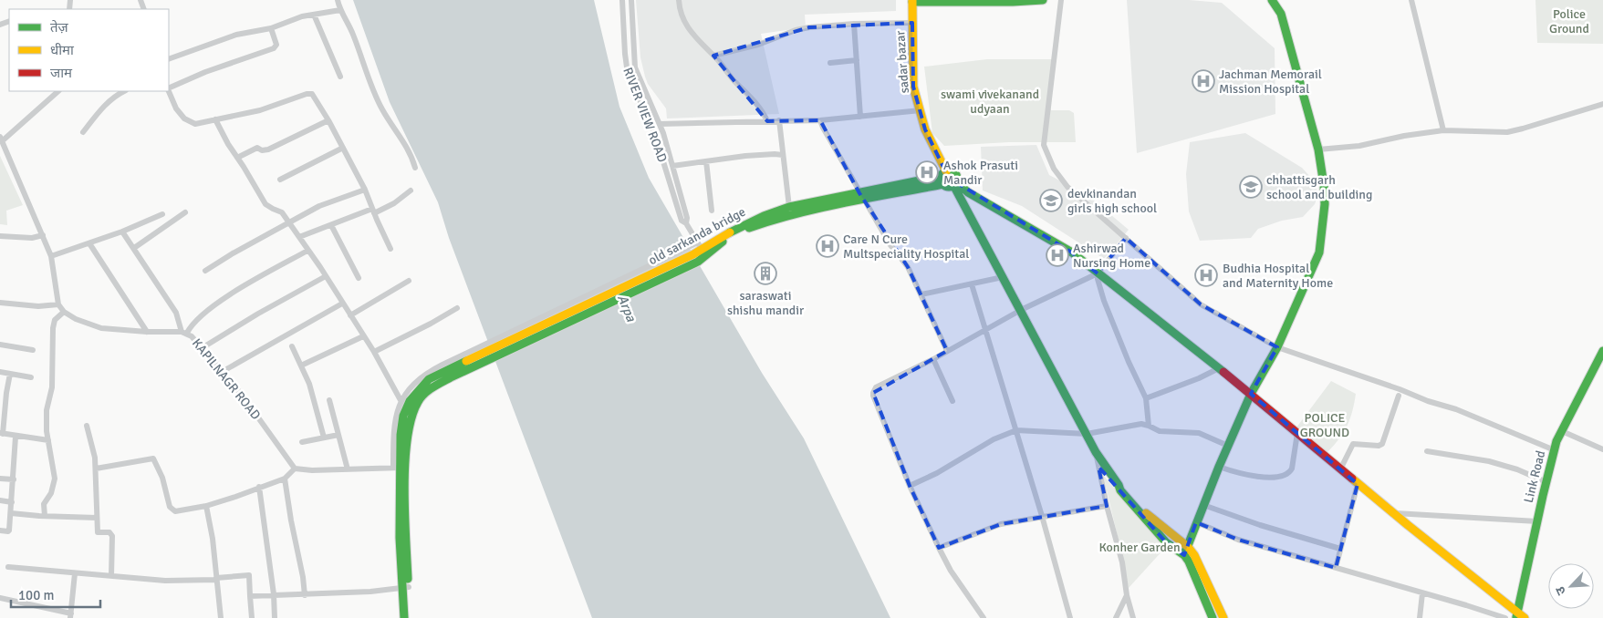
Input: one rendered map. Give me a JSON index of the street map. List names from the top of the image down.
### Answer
{
  "streets": {
    "main road": ["sadar bazar", "old sarkanda bridge", "Link Road"],
    "street": ["RIVER VIEW ROAD", "KAPILNAGR ROAD"]
  },
  "crossings": [
    ["sadar bazar", "old sarkanda bridge"],
    ["RIVER VIEW ROAD", "old sarkanda bridge"]
  ],
  "water": ["Arpa"],
  "parks": [
    "Police Ground",
    "swami vivekanand udyaan",
    "POLICE GROUND",
    "Konher Garden"
  ],
  "places": {
    "hospital": [
      "Jachman Memorail Mission Hospital",
      "Ashok Prasuti Mandir",
      "Care N Cure Multspeciality Hospital",
      "Ashirwad Nursing Home",
      "Budhia Hospital and Maternity Home"
    ],
    "school or university": ["chhattisgarh school and building", "devkinandan girls high school"],
    "building": ["saraswati shishu mandir"]
  },
  "legend": ["तेज़", "धीमा", "जाम"],
  "scale_bar": "100 m",
  "north": "bottom left"
}
